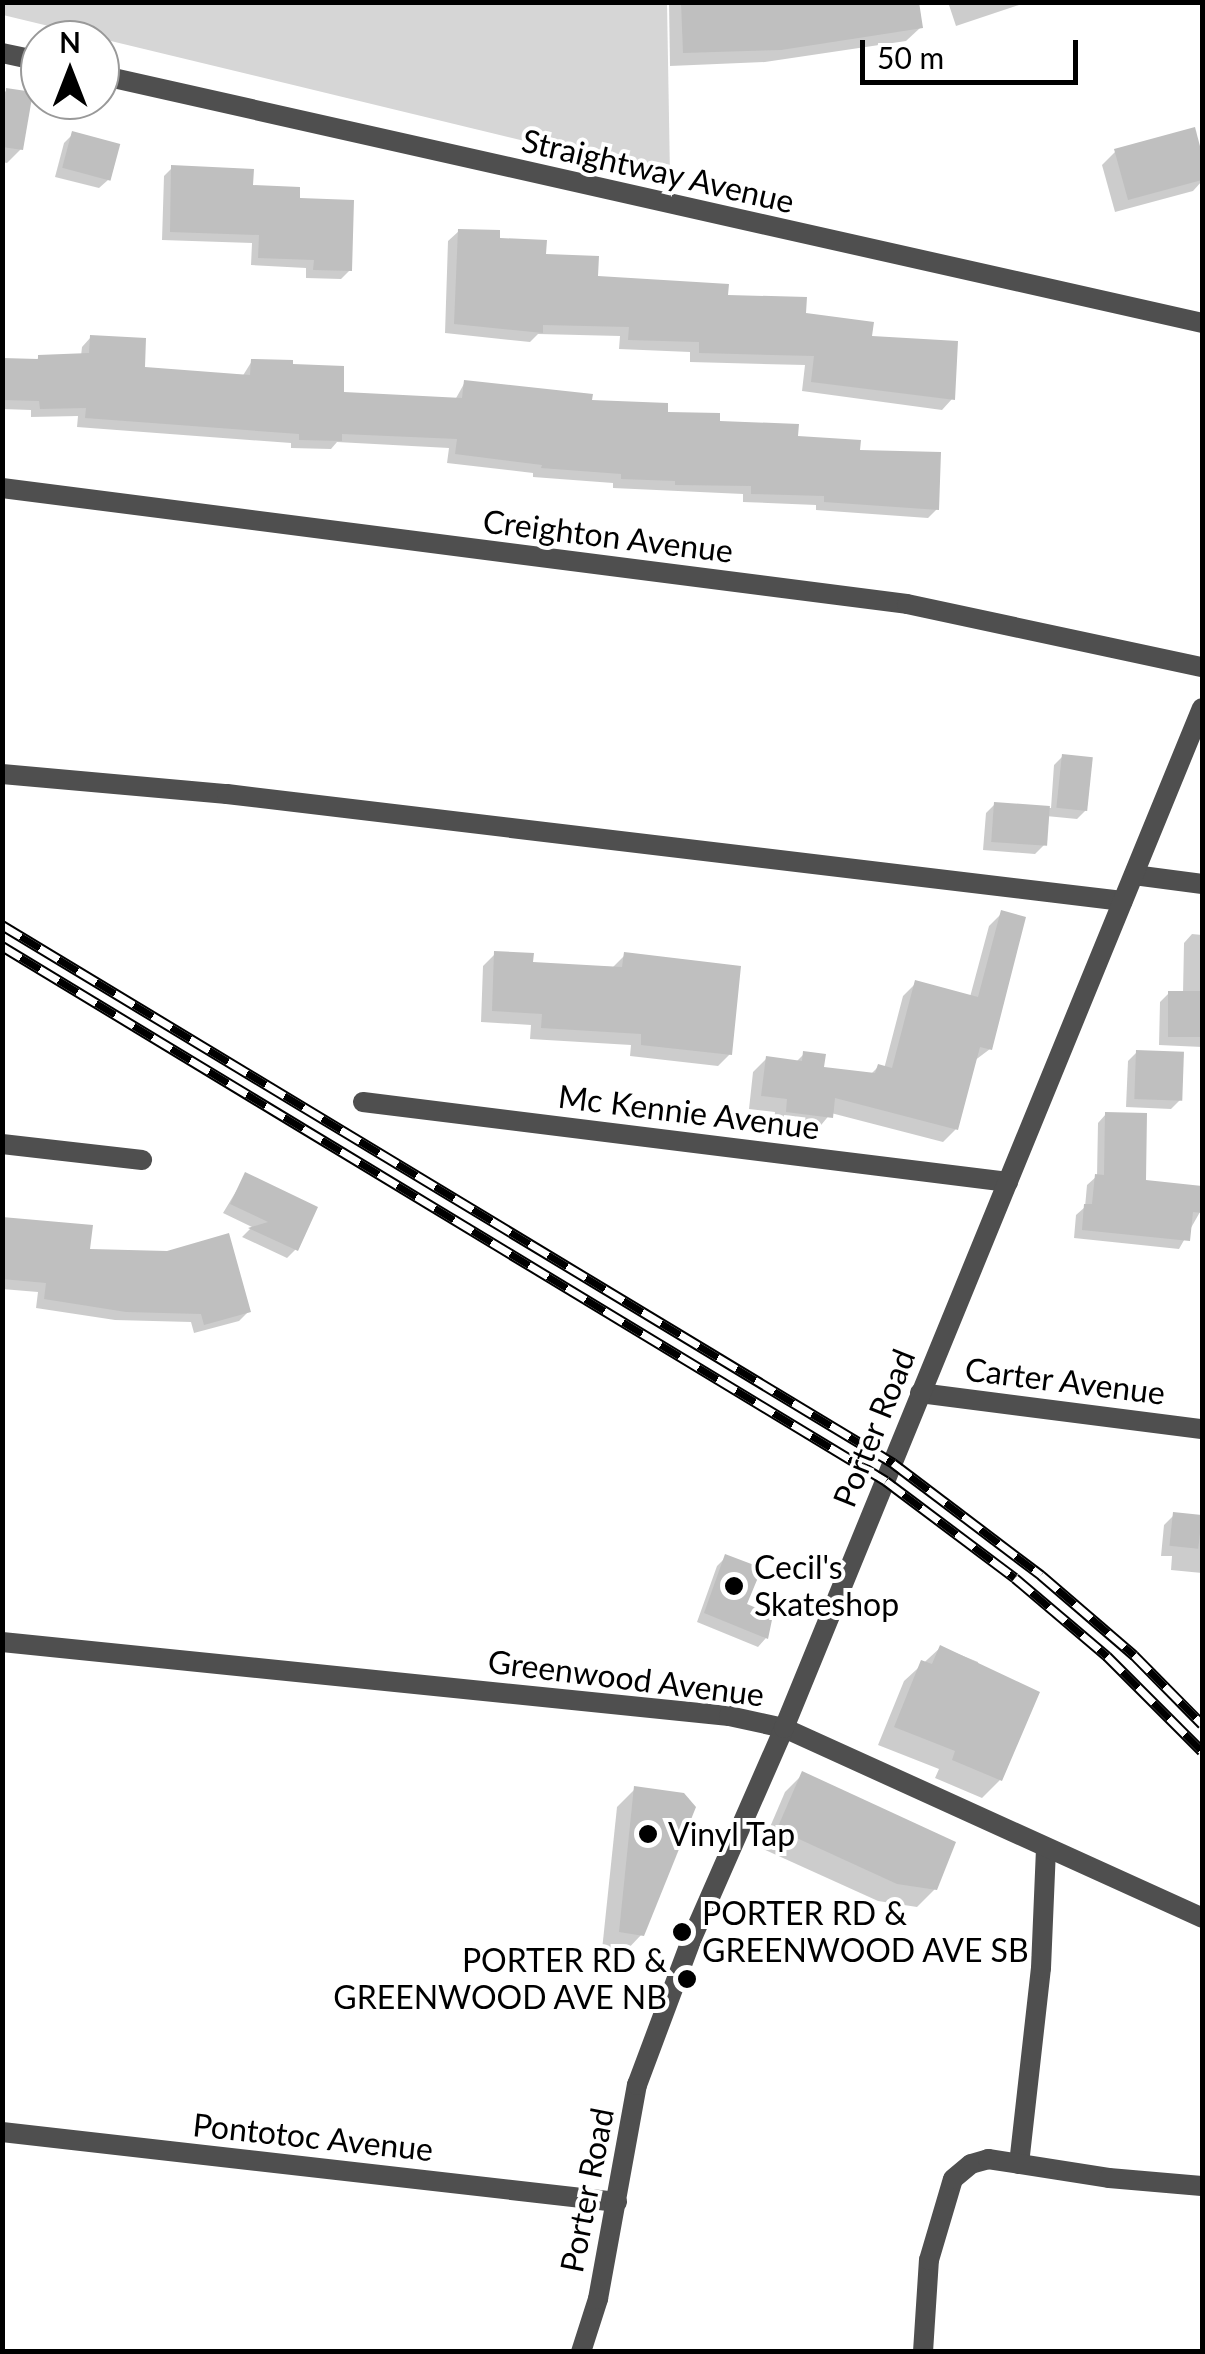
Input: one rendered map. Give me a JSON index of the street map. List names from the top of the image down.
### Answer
{
  "streets": {
    "street": [
      "Straightway Avenue",
      "Creighton Avenue",
      "Mc Kennie Avenue",
      "Carter Avenue",
      "Porter Road",
      "Greenwood Avenue",
      "Pontotoc Avenue"
    ]
  },
  "crossings": [
    ["Mc Kennie Avenue", "Porter Road"],
    ["Carter Avenue", "Porter Road"],
    ["Porter Road", "Greenwood Avenue"],
    ["Porter Road", "Pontotoc Avenue"]
  ],
  "places": [
    "Cecil's Skateshop",
    "Vinyl Tap",
    "PORTER RD & GREENWOOD AVE SB",
    "PORTER RD & GREENWOOD AVE NB"
  ],
  "scale_bar": "50 m",
  "north": "top"
}
